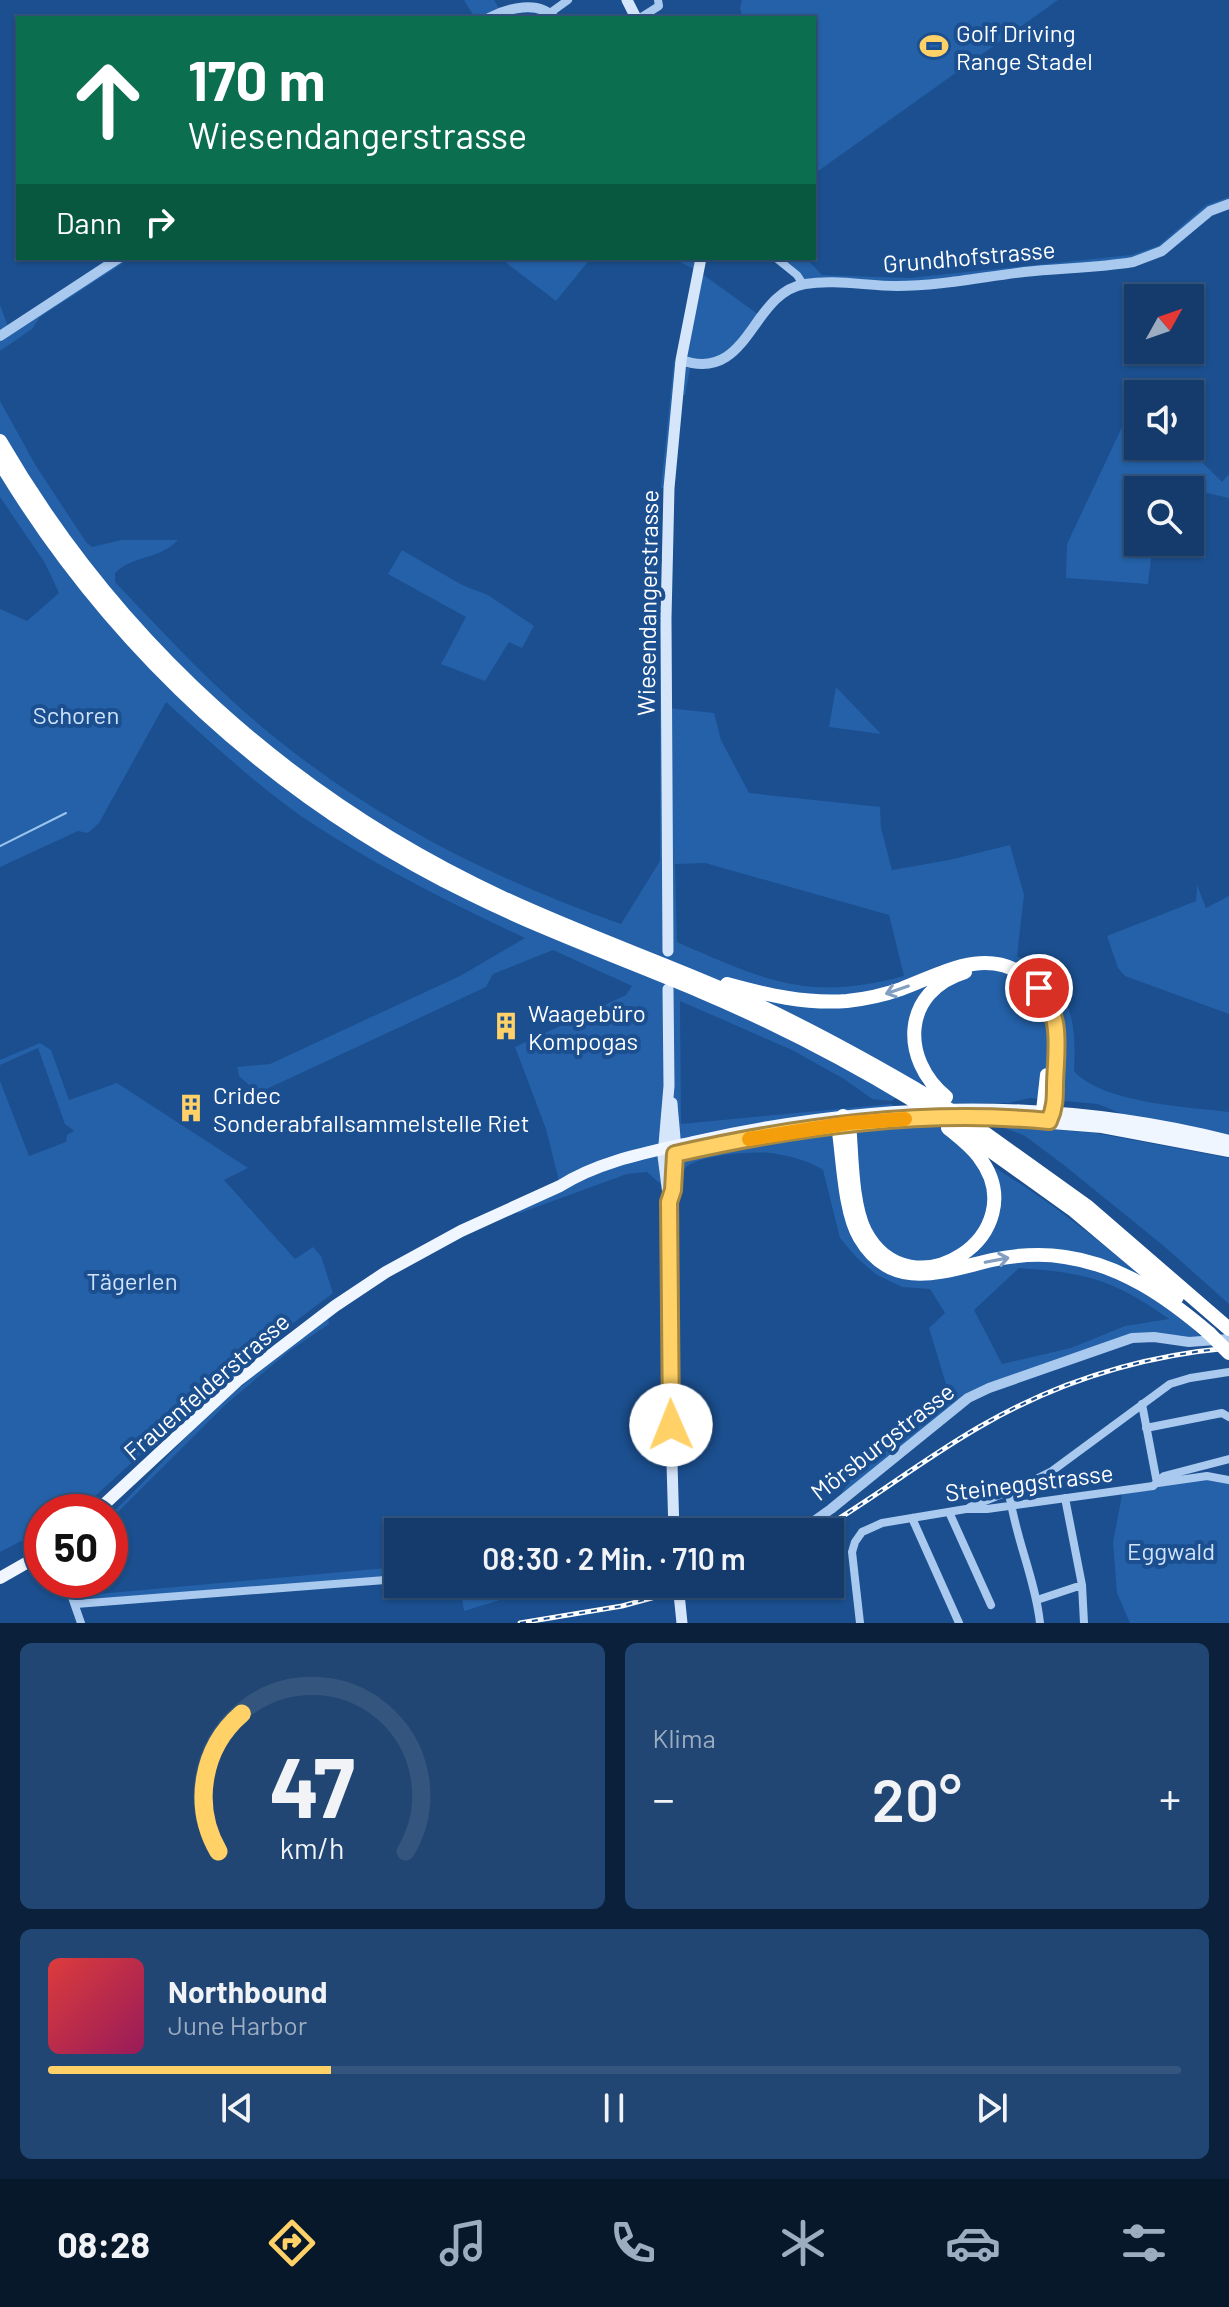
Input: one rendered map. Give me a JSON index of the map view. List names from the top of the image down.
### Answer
{
  "streets": {
    "main road": ["Wiesendangerstrasse", "Frauenfelderstrasse"],
    "street": ["Grundhofstrasse", "Mörsburgstrasse", "Steineggstrasse"]
  },
  "parks": ["Schoren", "Tägerlen", "Eggwald"],
  "places": {
    "sports": ["Golf Driving Range Stadel"],
    "building": ["Waagebüro Kompogas", "Cridec Sonderabfallsammelstelle Riet"]
  },
  "north": "top right",
  "page": {
    "turn": ["170 m", "Wiesendangerstrasse"],
    "then": "Dann",
    "limit": "50",
    "trip": "08:30 · 2 Min. · 710 m",
    "tile": "Klima",
    "heat": ["−", "20°", "+"],
    "song": ["Northbound", "June Harbor"],
    "tabs": "08:28",
    "gauge": ["47", "km/h"]
  }
}
